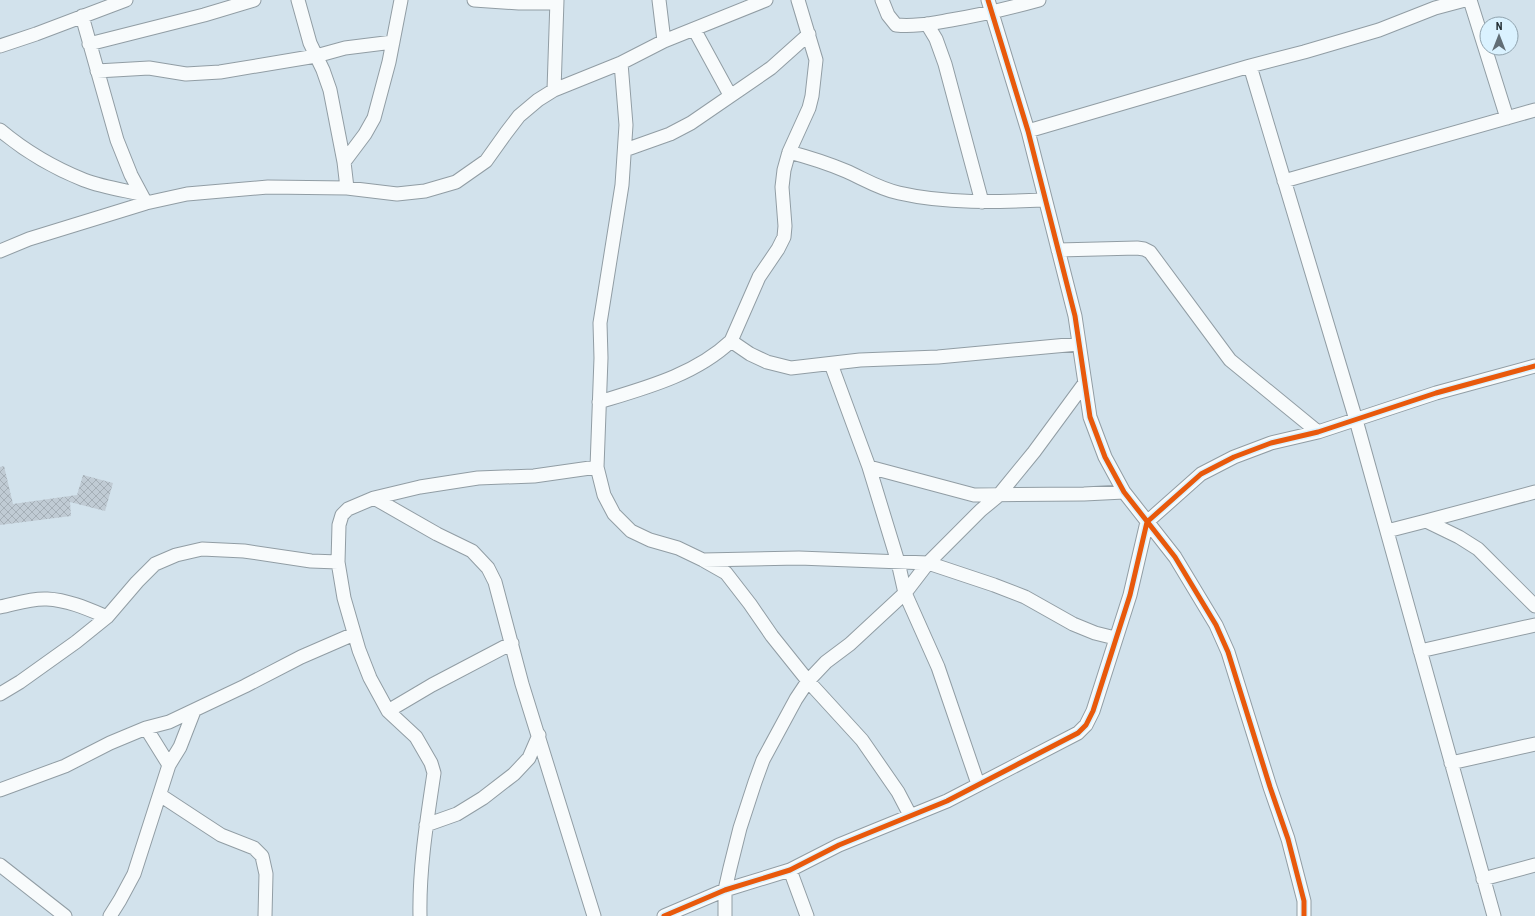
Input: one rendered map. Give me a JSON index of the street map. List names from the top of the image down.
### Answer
{
  "north": "top"
}
